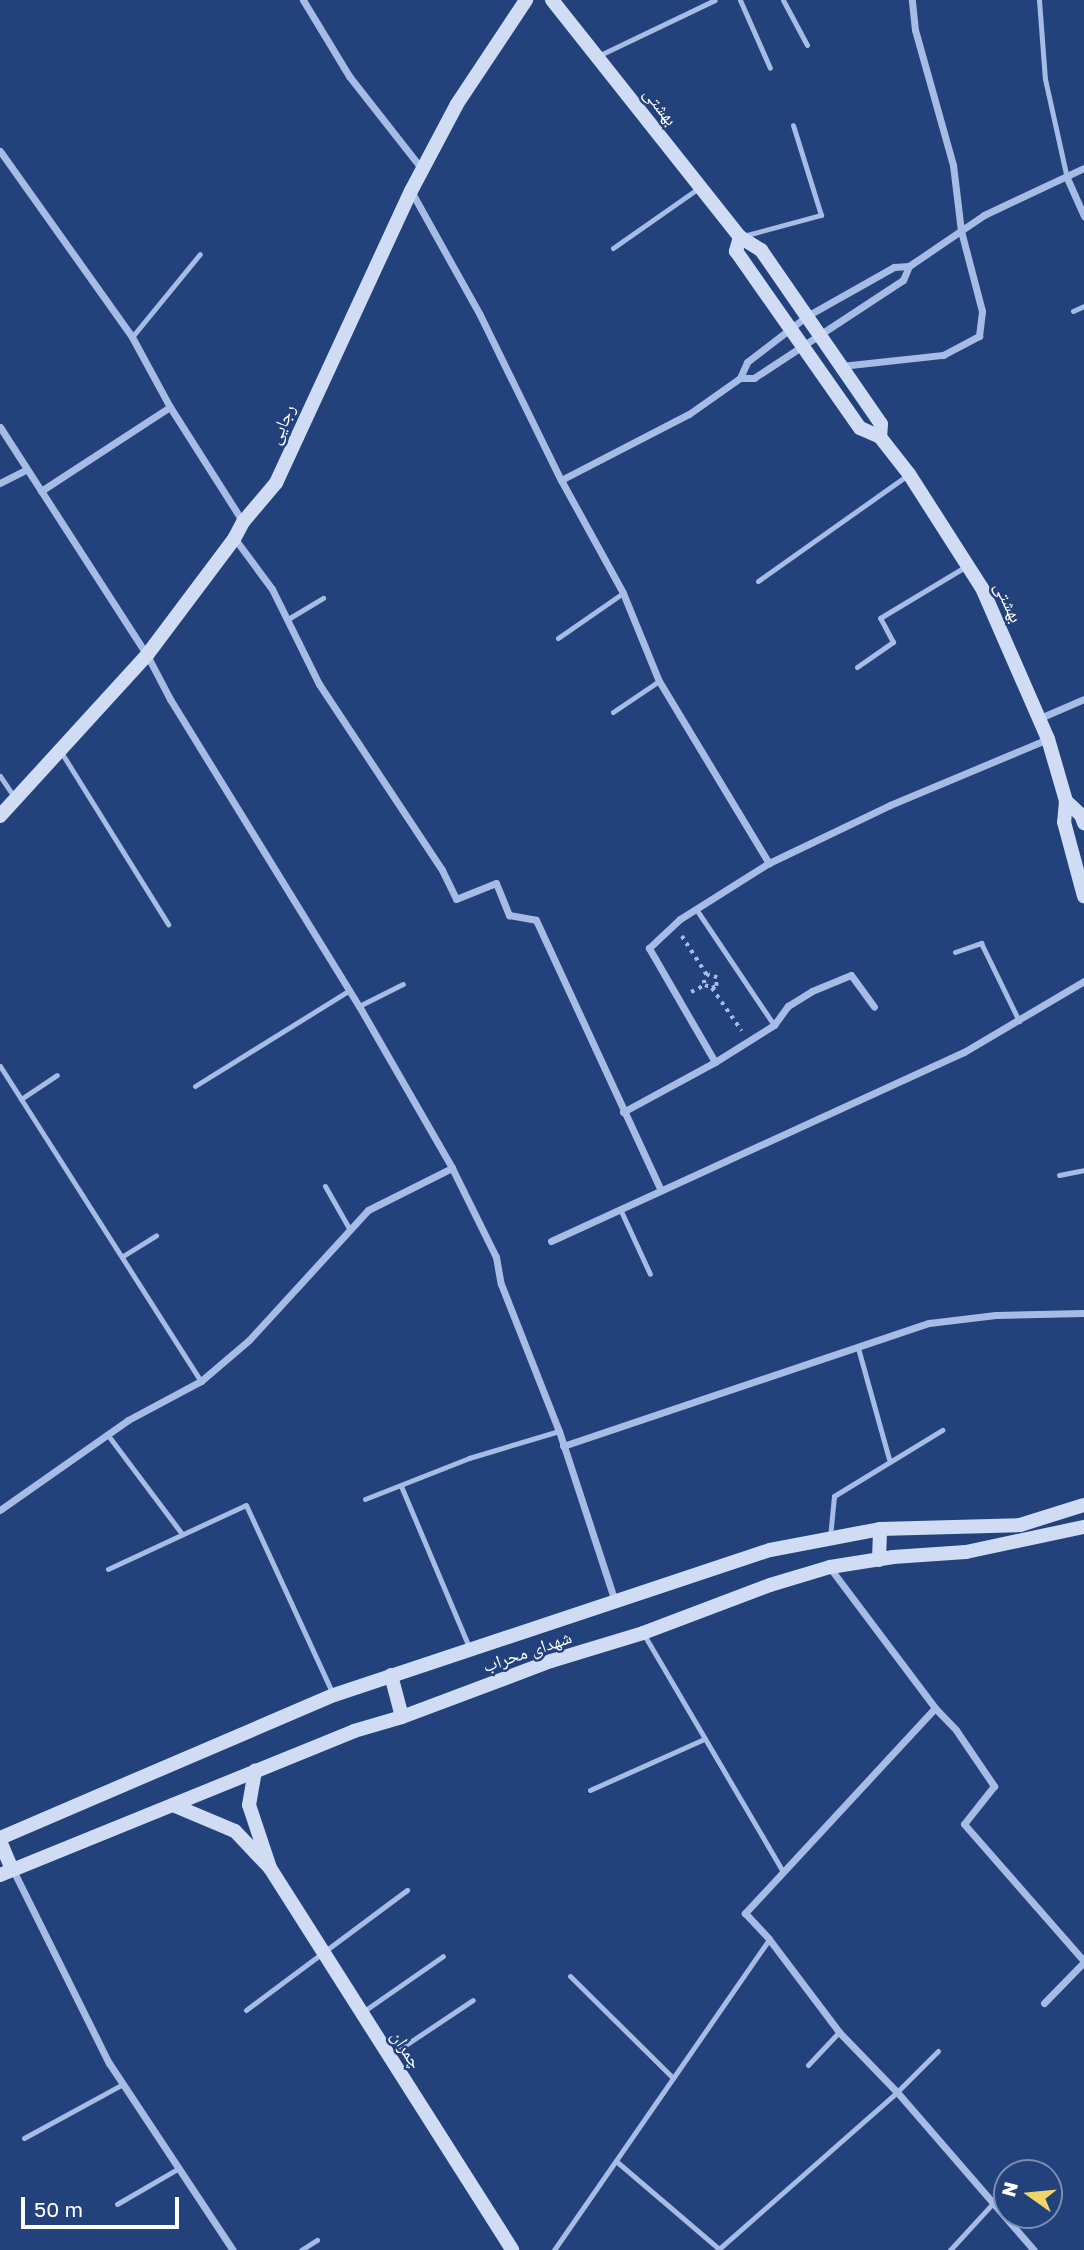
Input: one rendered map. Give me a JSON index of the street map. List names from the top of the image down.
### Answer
{
  "streets": {
    "street": [
      "بهشتی",
      "رجایی",
      "شهدای محراب",
      "چمران"
    ]
  },
  "scale_bar": "50 m",
  "north": "left"
}
